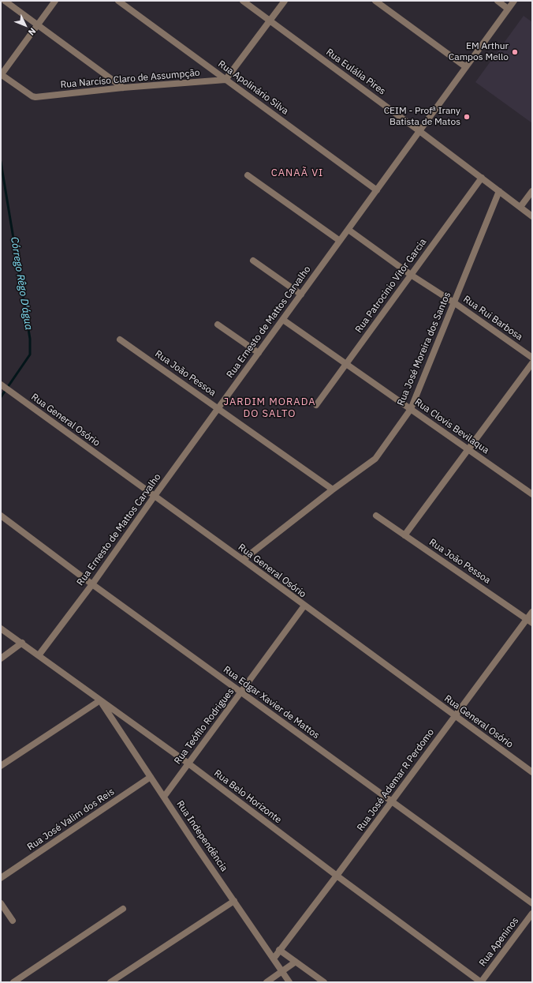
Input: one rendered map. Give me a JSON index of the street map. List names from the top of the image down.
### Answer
{
  "streets": {
    "street": [
      "Rua Eulália Pires",
      "Rua Narcíso Claro de Assumpção",
      "Rua Apolinário Silva",
      "Rua Patrocinio Vitor Garcia",
      "Rua Rui Barbosa",
      "Rua Ernesto de Mattos Carvalho",
      "Rua José Moreira dos Santos",
      "Rua João Pessoa",
      "Rua General Osório",
      "Rua Clovis Bevilaqua",
      "Rua Edgar Xavier de Mattos",
      "Rua Teófilo Rodrigues",
      "Rua José Ademar R Perdomo",
      "Rua Belo Horizonte",
      "Rua José Valim dos Reis",
      "Rua Independência",
      "Rua Apeninos"
    ]
  },
  "crossings": [
    ["Rua Eulália Pires", "Rua Patrocinio Vitor Garcia"],
    ["Rua Eulália Pires", "Rua Ernesto de Mattos Carvalho"],
    ["Rua Eulália Pires", "Rua José Moreira dos Santos"],
    ["Rua Narcíso Claro de Assumpção", "Rua Apolinário Silva"],
    ["Rua Apolinário Silva", "Rua Ernesto de Mattos Carvalho"],
    ["Rua Patrocinio Vitor Garcia", "Rua Rui Barbosa"],
    ["Rua Patrocinio Vitor Garcia", "Rua Clovis Bevilaqua"],
    ["Rua Rui Barbosa", "Rua Ernesto de Mattos Carvalho"],
    ["Rua Rui Barbosa", "Rua José Moreira dos Santos"],
    ["Rua Ernesto de Mattos Carvalho", "Rua João Pessoa"],
    ["Rua Ernesto de Mattos Carvalho", "Rua General Osório"],
    ["Rua Ernesto de Mattos Carvalho", "Rua Clovis Bevilaqua"],
    ["Rua Ernesto de Mattos Carvalho", "Rua Edgar Xavier de Mattos"],
    ["Rua Ernesto de Mattos Carvalho", "Rua Belo Horizonte"],
    ["Rua José Moreira dos Santos", "Rua João Pessoa"],
    ["Rua José Moreira dos Santos", "Rua General Osório"],
    ["Rua José Moreira dos Santos", "Rua Clovis Bevilaqua"],
    ["Rua João Pessoa", "Rua José Ademar R Perdomo"],
    ["Rua General Osório", "Rua Teófilo Rodrigues"],
    ["Rua General Osório", "Rua José Ademar R Perdomo"],
    ["Rua Edgar Xavier de Mattos", "Rua Teófilo Rodrigues"],
    ["Rua Edgar Xavier de Mattos", "Rua José Ademar R Perdomo"],
    ["Rua Teófilo Rodrigues", "Rua Belo Horizonte"],
    ["Rua Teófilo Rodrigues", "Rua Independência"],
    ["Rua José Ademar R Perdomo", "Rua Belo Horizonte"],
    ["Rua José Ademar R Perdomo", "Rua Independência"],
    ["Rua Belo Horizonte", "Rua Independência"],
    ["Rua Belo Horizonte", "Rua Apeninos"],
    ["Rua José Valim dos Reis", "Rua Independência"]
  ],
  "districts": ["CANAÃ VI", "JARDIM MORADA DO SALTO"],
  "water": ["Córrego Rêgo D'água"],
  "places": ["EM Arthur Campos Mello", "CEIM - Profª Irany Batista de Matos"],
  "north": "bottom right"
}
